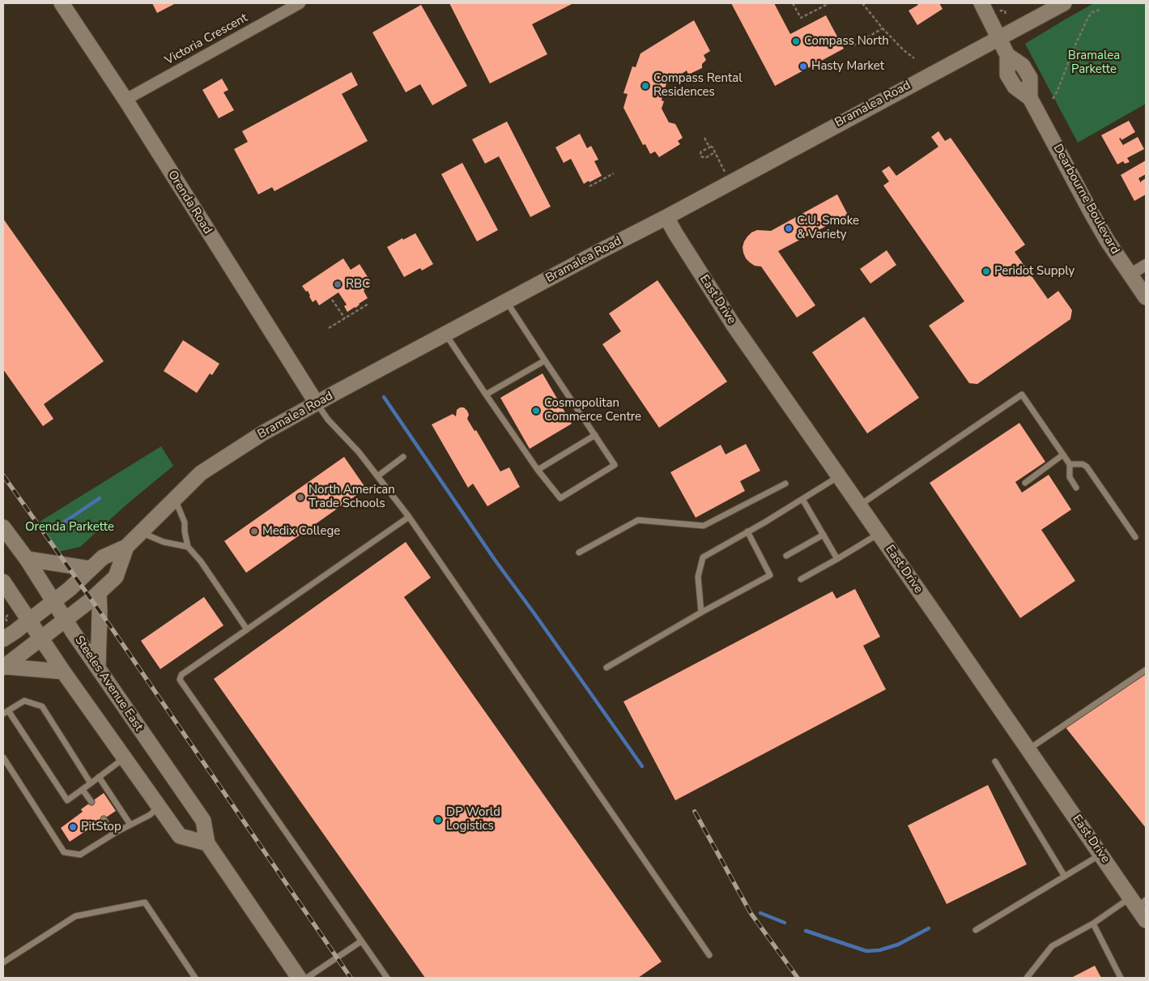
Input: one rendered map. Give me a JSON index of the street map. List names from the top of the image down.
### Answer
{
  "streets": {
    "main road": [
      "Bramalea Road",
      "Dearbourne Boulevard",
      "Orenda Road",
      "East Drive",
      "Steeles Avenue East"
    ],
    "street": ["Victoria Crescent"]
  },
  "crossings": [
    ["Victoria Crescent", "Orenda Road"],
    ["Bramalea Road", "Dearbourne Boulevard"],
    ["Bramalea Road", "Orenda Road"],
    ["Bramalea Road", "East Drive"],
    ["Bramalea Road", "Steeles Avenue East"]
  ],
  "parks": ["Bramalea Parkette", "Orenda Parkette"],
  "places": [
    "Compass North",
    "Hasty Market",
    "Compass Rental Residences",
    "C.U. Smoke & Variety",
    "Peridot Supply",
    "RBC",
    "Cosmopolitan Commerce Centre",
    "North American Trade Schools",
    "Medix College",
    "DP World Logistics",
    "PitStop"
  ]
}
